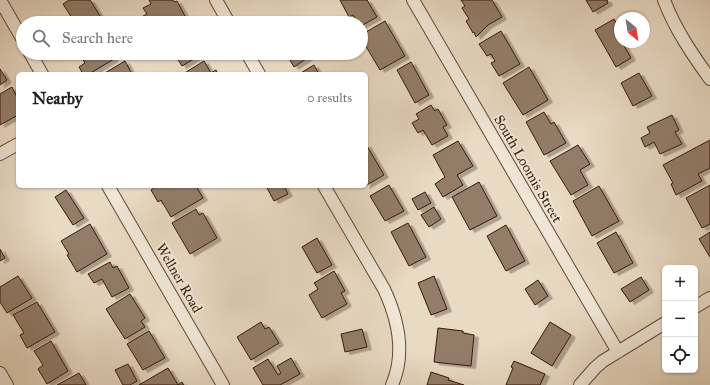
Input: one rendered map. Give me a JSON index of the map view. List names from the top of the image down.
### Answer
{
  "streets": {
    "street": ["South Loomis Street", "Wellner Road"]
  },
  "north": "bottom right",
  "page": {
    "search": "Search here",
    "heading": ["Nearby", "0 results"],
    "map_buttons": ["+", "−"]
  }
}
